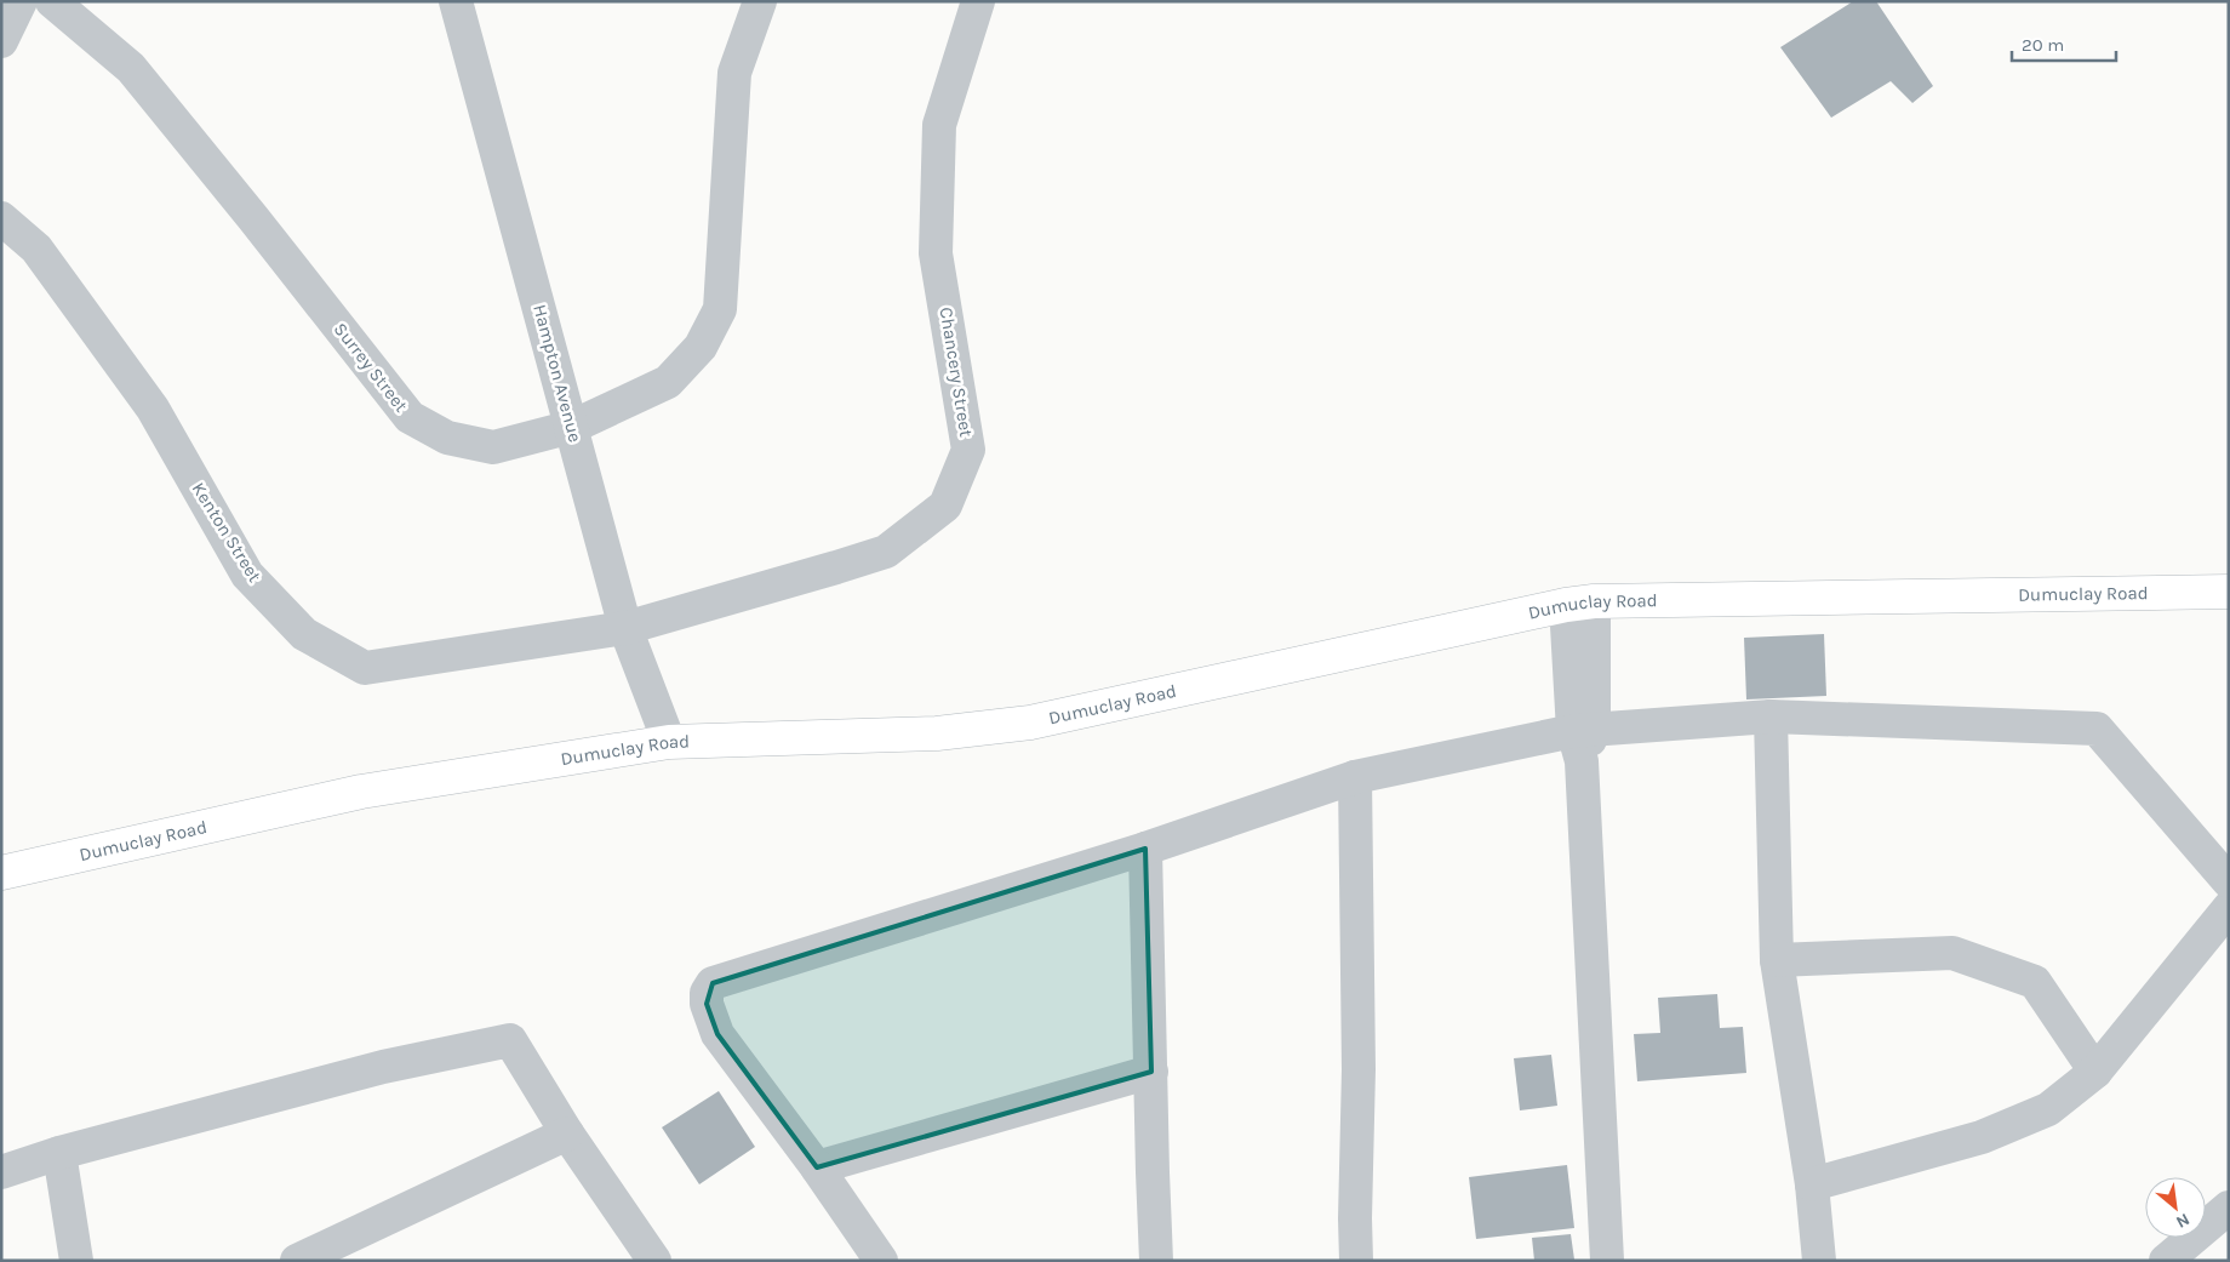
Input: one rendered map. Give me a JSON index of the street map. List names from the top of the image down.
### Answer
{
  "streets": {
    "street": [
      "Surrey Street",
      "Chancery Street",
      "Hampton Avenue",
      "Kenton Street",
      "Dumuclay Road"
    ]
  },
  "crossings": [
    ["Surrey Street", "Hampton Avenue"],
    ["Chancery Street", "Hampton Avenue"],
    ["Chancery Street", "Kenton Street"],
    ["Hampton Avenue", "Kenton Street"],
    ["Hampton Avenue", "Dumuclay Road"]
  ],
  "scale_bar": "20 m",
  "north": "bottom right"
}
